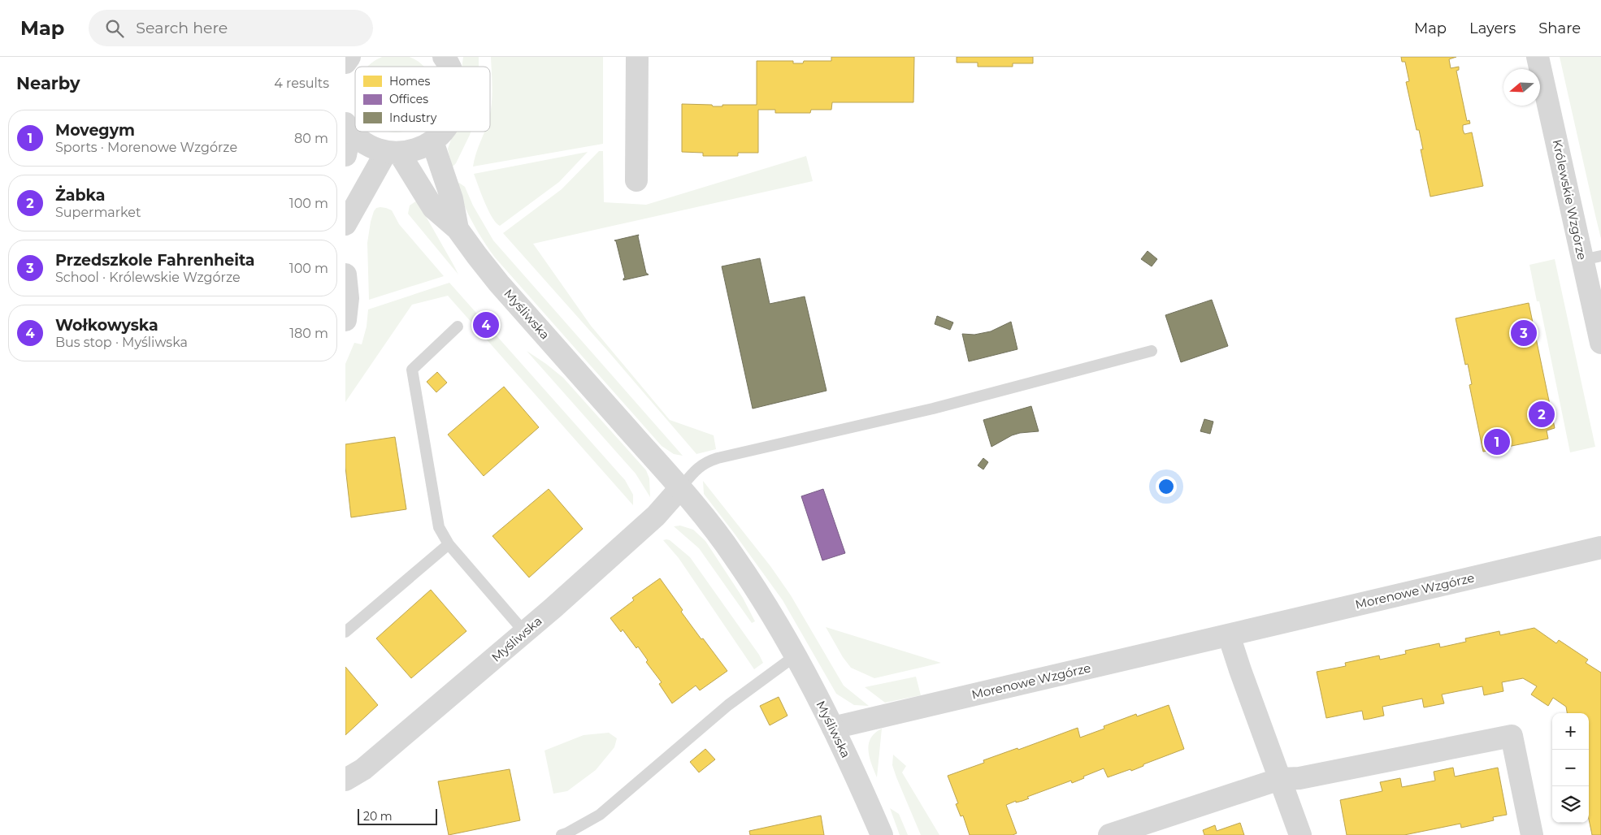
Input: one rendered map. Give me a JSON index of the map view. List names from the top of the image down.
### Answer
{
  "streets": {
    "street": ["Królewskie Wzgórze", "Myśliwska", "Morenowe Wzgórze"]
  },
  "crossings": [
    ["Myśliwska", "Morenowe Wzgórze"]
  ],
  "legend": ["Homes", "Offices", "Industry"],
  "scale_bar": "20 m",
  "north": "left",
  "page": {
    "header": "Map",
    "search": "Search here",
    "nav": ["Map", "Layers", "Share"],
    "heading": ["Nearby", "4 results"],
    "list": [
      {
        "mark": "1",
        "name": "Movegym",
        "note": "Sports · Morenowe Wzgórze",
        "value": "80 m"
      },
      {
        "mark": "2",
        "name": "Żabka",
        "note": "Supermarket",
        "value": "100 m"
      },
      {
        "mark": "3",
        "name": "Przedszkole Fahrenheita",
        "note": "School · Królewskie Wzgórze",
        "value": "100 m"
      },
      {
        "mark": "4",
        "name": "Wołkowyska",
        "note": "Bus stop · Myśliwska",
        "value": "180 m"
      }
    ],
    "pins": [
      "4",
      "3",
      "2",
      "1"
    ],
    "map_buttons": ["+", "−"],
    "scale": "20 m"
  }
}
